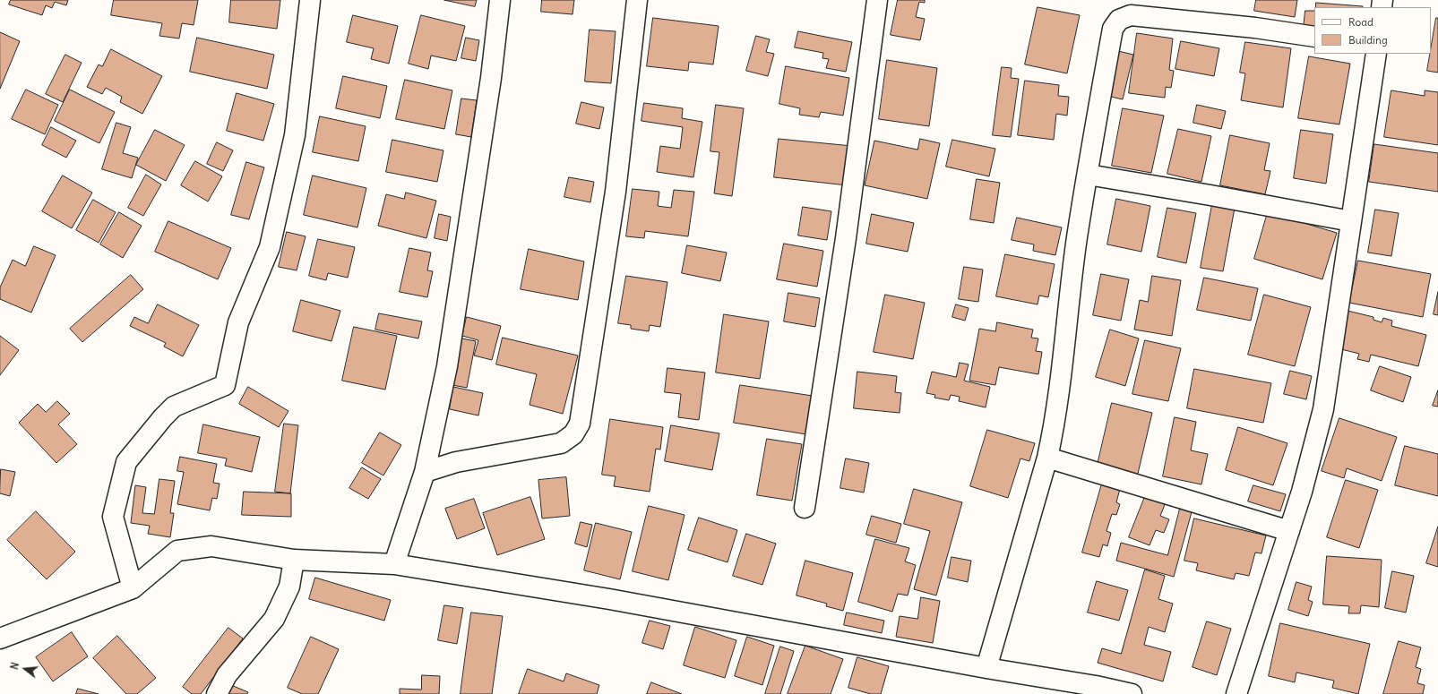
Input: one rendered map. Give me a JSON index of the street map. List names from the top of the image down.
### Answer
{
  "legend": ["Road", "Building"],
  "north": "left"
}
